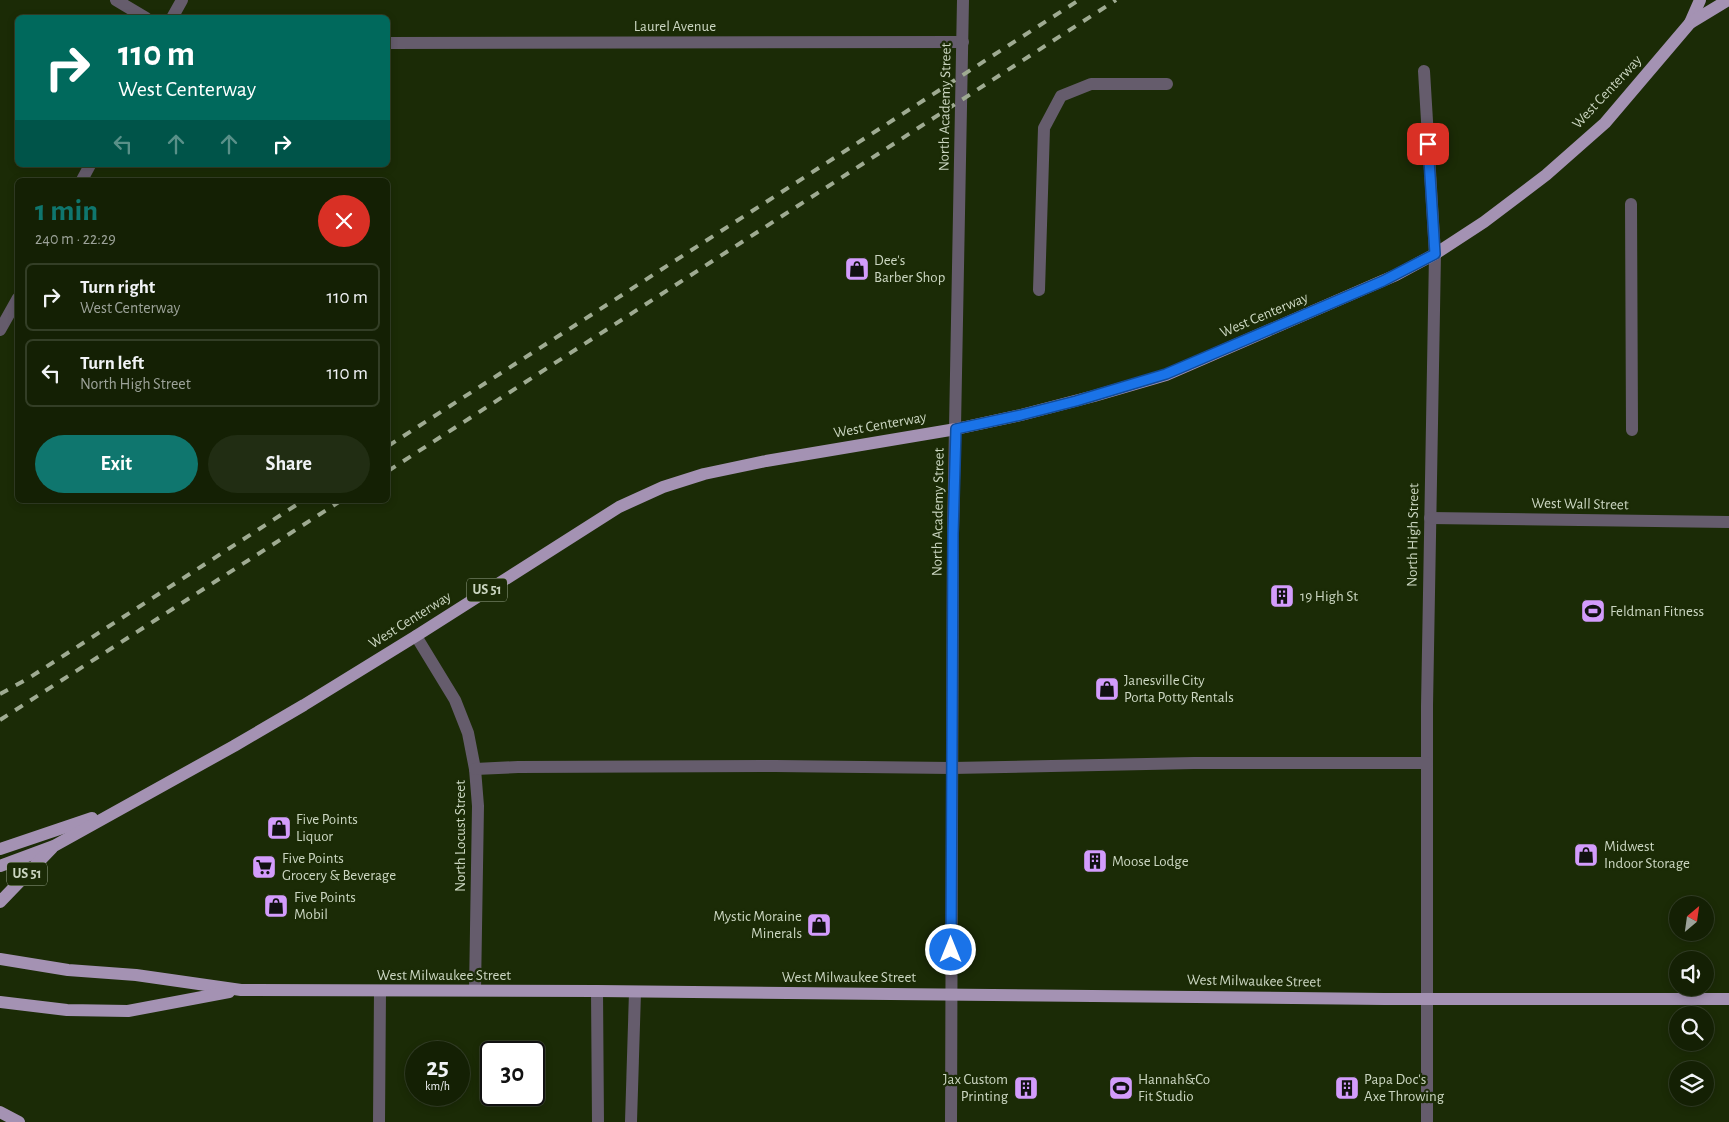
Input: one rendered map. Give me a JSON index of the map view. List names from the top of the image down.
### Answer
{
  "streets": {
    "main road": ["West Centerway", "US 51", "West Milwaukee Street"],
    "street": [
      "Laurel Avenue",
      "North Academy Street",
      "West Wall Street",
      "North High Street",
      "North Locust Street"
    ]
  },
  "crossings": [
    ["Laurel Avenue", "North Academy Street"],
    ["West Centerway", "North Academy Street"],
    ["West Centerway", "North High Street"],
    ["West Centerway", "North Locust Street"],
    ["North Academy Street", "West Milwaukee Street"],
    ["West Wall Street", "North High Street"],
    ["North High Street", "West Milwaukee Street"],
    ["North Locust Street", "West Milwaukee Street"]
  ],
  "places": {
    "shop": [
      "Dee's Barber Shop",
      "Janesville City Porta Potty Rentals",
      "Five Points Liquor",
      "Midwest Indoor Storage",
      "Five Points Mobil",
      "Mystic Moraine Minerals"
    ],
    "building": [
      "19 High St",
      "Moose Lodge",
      "Jax Custom Printing",
      "Papa Doc's Axe Throwing"
    ],
    "sports": ["Feldman Fitness", "Hannah&Co Fit Studio"],
    "supermarket": ["Five Points Grocery & Beverage"]
  },
  "north": "top right",
  "page": {
    "turn": ["110 m", "West Centerway"],
    "heading": ["1 min", "240 m · 22:29"],
    "list": [
      {
        "name": "Turn right",
        "note": "West Centerway",
        "value": "110 m"
      },
      {
        "name": "Turn left",
        "note": "North High Street",
        "value": "110 m"
      }
    ],
    "buttons": ["Exit", "Share"],
    "speed": "25 km/h",
    "limit": "30"
  }
}
